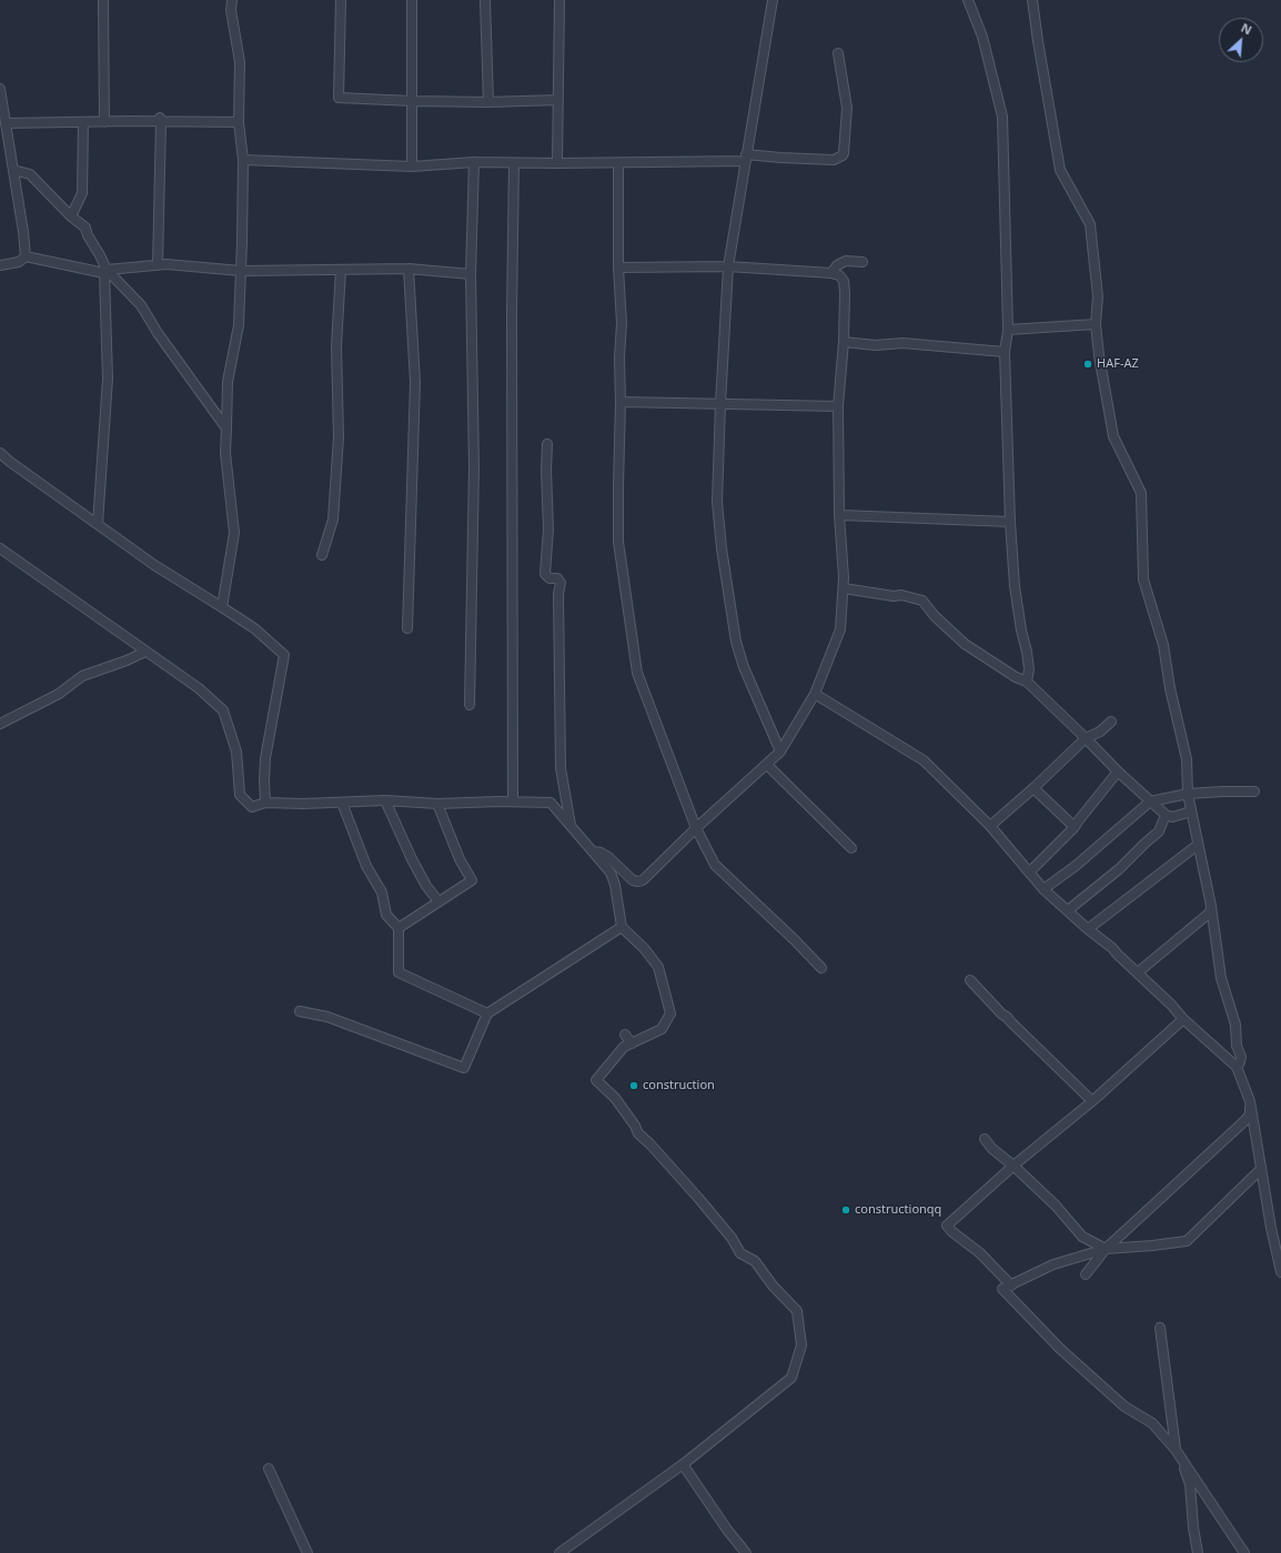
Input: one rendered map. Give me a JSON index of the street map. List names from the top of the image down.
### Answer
{
  "places": ["HAF-AZ", "construction", "constructionqq"],
  "north": "top right"
}
